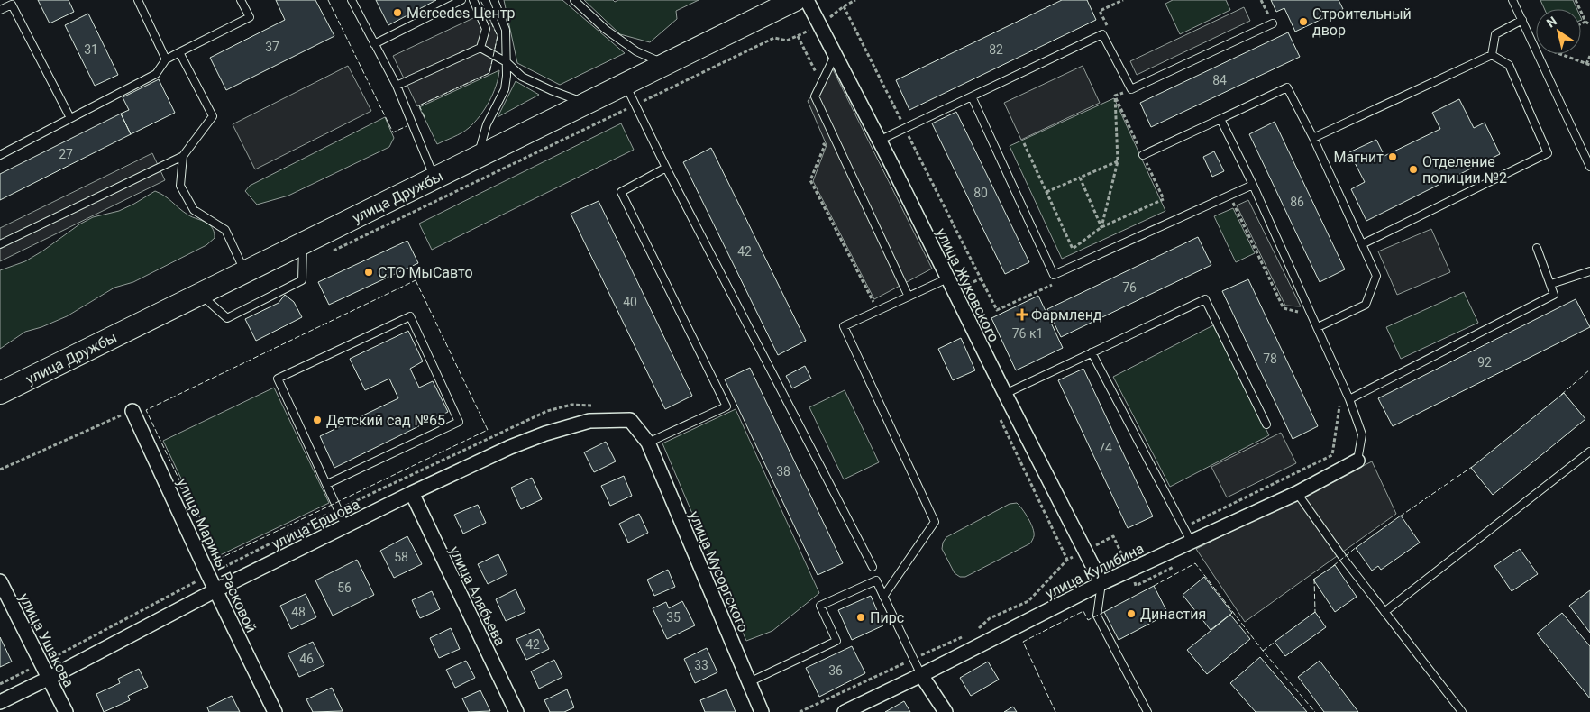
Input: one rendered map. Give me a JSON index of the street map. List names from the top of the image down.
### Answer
{
  "streets": {
    "main road": ["улица Дружбы"],
    "street": [
      "улица Жуковского",
      "улица Ершова",
      "улица Марины Расковой",
      "улица Кулибина",
      "улица Мусоргского",
      "улица Алябьева",
      "улица Ушакова"
    ]
  },
  "crossings": [
    ["улица Жуковского", "улица Кулибина"],
    ["улица Ершова", "улица Марины Расковой"],
    ["улица Ершова", "улица Мусоргского"],
    ["улица Ершова", "улица Алябьева"],
    ["улица Ершова", "улица Ушакова"]
  ],
  "places": {
    "other": [
      "Mercedes Центр",
      "Строительный двор",
      "Магнит",
      "Отделение полиции №2",
      "СТО МыСавто",
      "Детский сад №65",
      "Династия",
      "Пирс"
    ],
    "health": ["Фармленд"]
  },
  "house_numbers": [
    "37",
    "31",
    "82",
    "84",
    "27",
    "80",
    "86",
    "42",
    "76",
    "40",
    "76 к1",
    "78",
    "92",
    "74",
    "38",
    "58",
    "56",
    "48",
    "35",
    "42",
    "46",
    "33",
    "36"
  ],
  "north": "top left"
}
